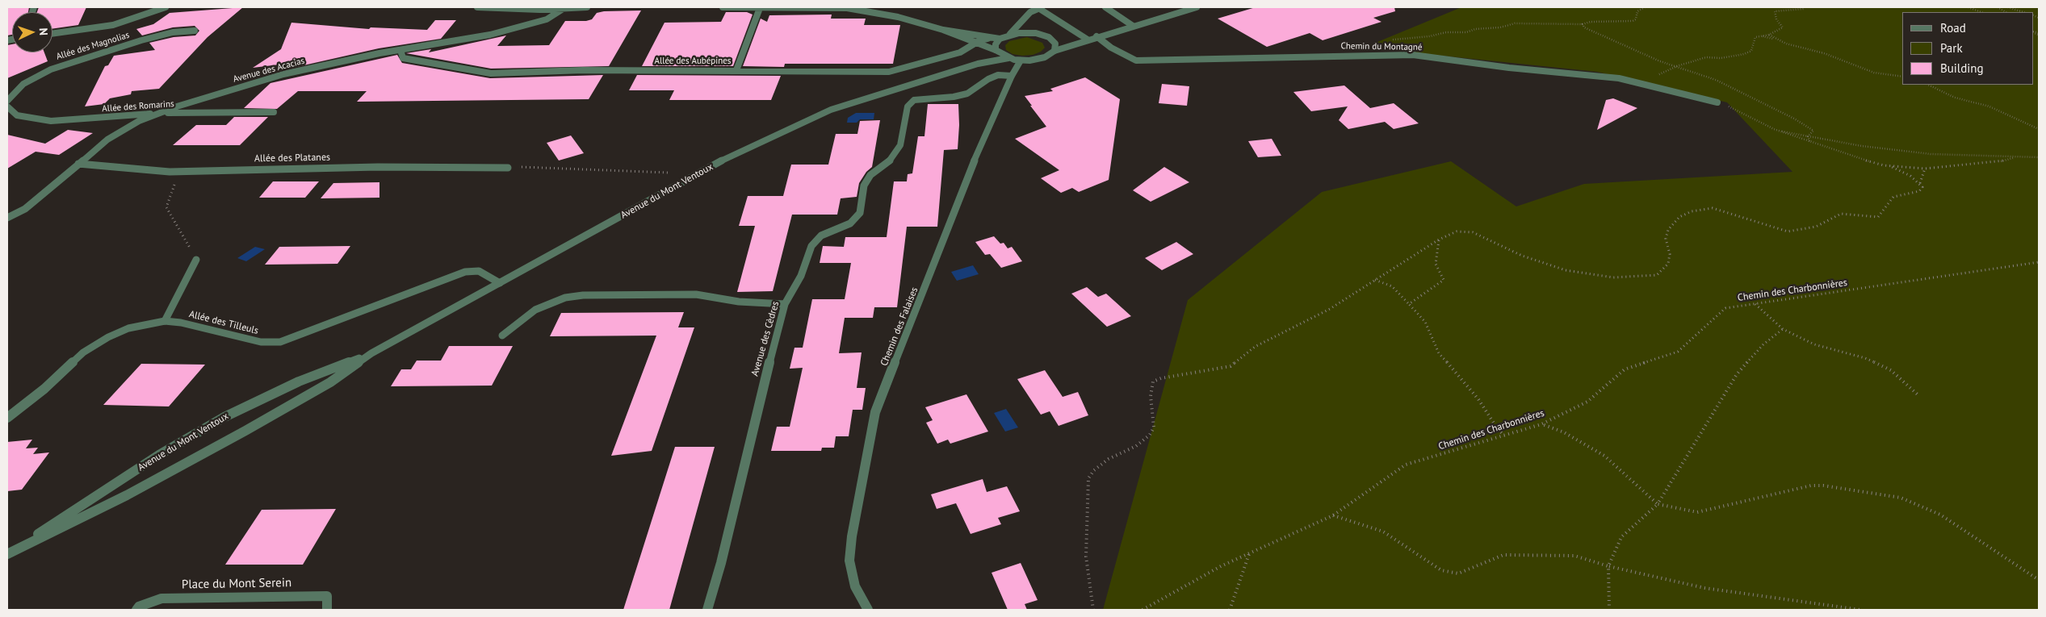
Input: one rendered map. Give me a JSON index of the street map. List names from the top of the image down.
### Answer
{
  "streets": {
    "street": [
      "Allée des Magnolias",
      "Chemin du Montagné",
      "Allée des Aubépines",
      "Avenue des Acacias",
      "Allée des Romarins",
      "Allée des Platanes",
      "Avenue du Mont Ventoux",
      "Allée des Tilleuls",
      "Chemin des Falaises",
      "Avenue des Cèdres",
      "Place du Mont Serein"
    ],
    "path": ["Chemin des Charbonnières"]
  },
  "crossings": [
    ["Allée des Aubépines", "Avenue des Acacias"],
    ["Avenue des Acacias", "Allée des Romarins"],
    ["Avenue des Acacias", "Allée des Platanes"],
    ["Avenue du Mont Ventoux", "Allée des Tilleuls"],
    ["Chemin des Falaises", "Avenue des Cèdres"]
  ],
  "legend": ["Road", "Park", "Building"],
  "north": "right"
}
